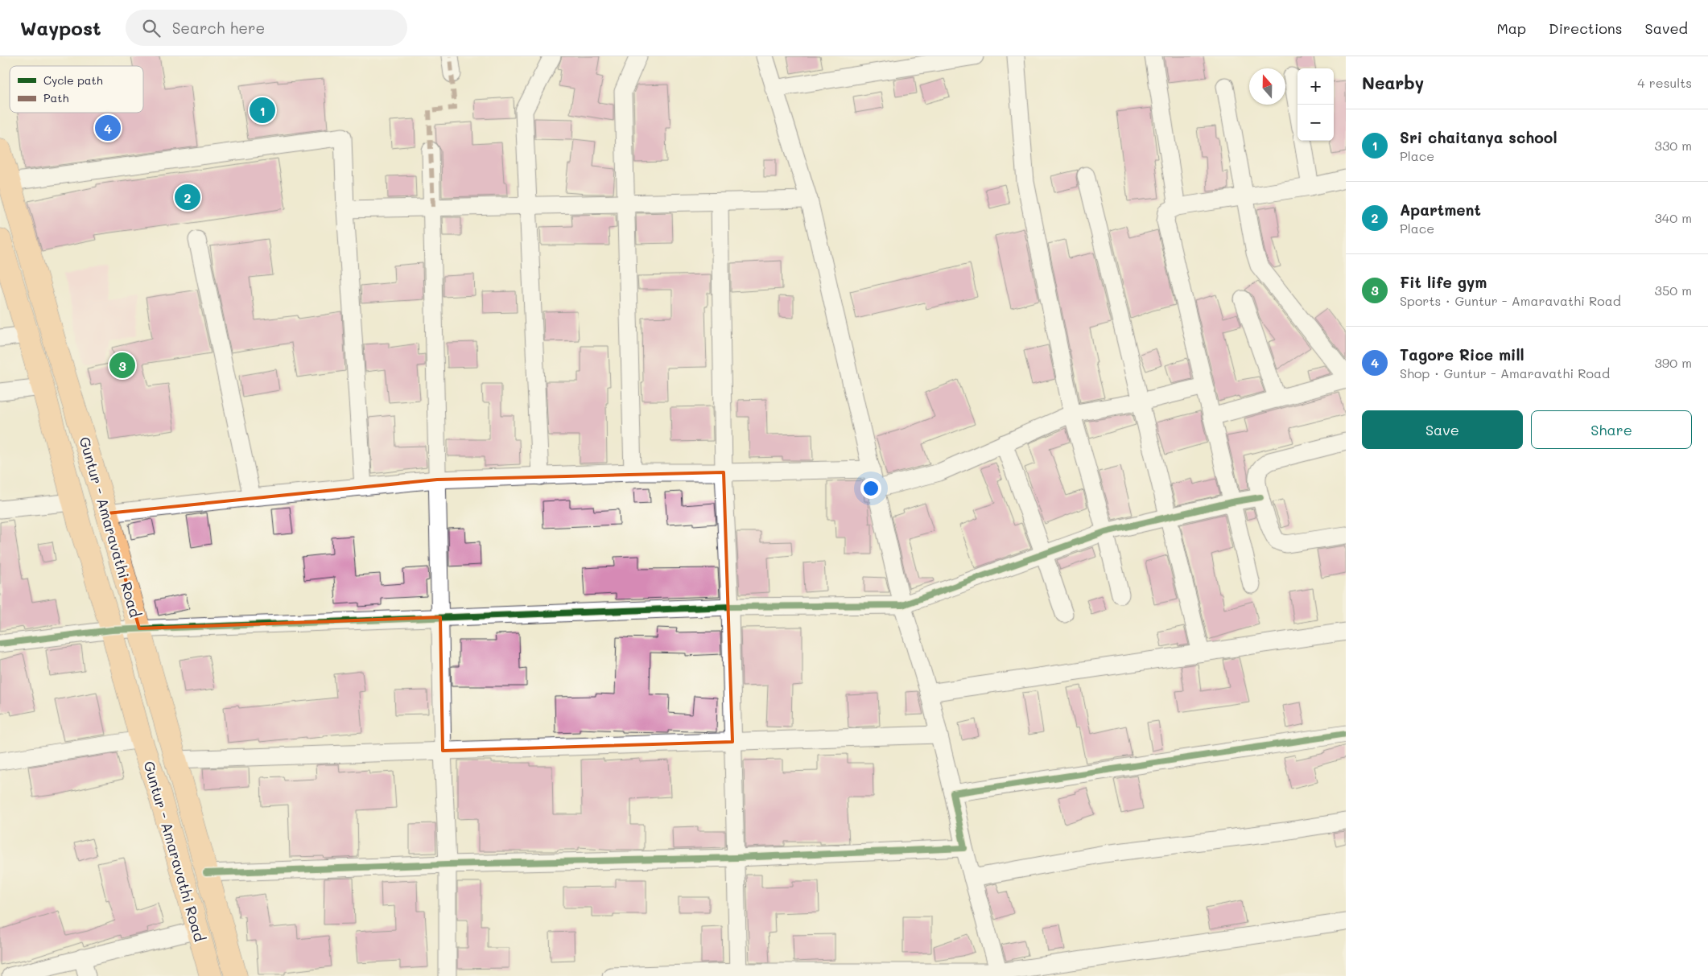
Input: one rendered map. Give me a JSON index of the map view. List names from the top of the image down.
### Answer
{
  "streets": {
    "main road": ["Guntur - Amaravathi Road"]
  },
  "legend": ["Cycle path", "Path"],
  "north": "top",
  "page": {
    "header": "Waypost",
    "search": "Search here",
    "nav": ["Map", "Directions", "Saved"],
    "heading": ["Nearby", "4 results"],
    "map_buttons": ["+", "−"],
    "pins": [
      "1",
      "4",
      "2",
      "3"
    ],
    "list": [
      {
        "mark": "1",
        "name": "Sri chaitanya school",
        "note": "Place",
        "value": "330 m"
      },
      {
        "mark": "2",
        "name": "Apartment",
        "note": "Place",
        "value": "340 m"
      },
      {
        "mark": "3",
        "name": "Fit life gym",
        "note": "Sports · Guntur - Amaravathi Road",
        "value": "350 m"
      },
      {
        "mark": "4",
        "name": "Tagore Rice mill",
        "note": "Shop · Guntur - Amaravathi Road",
        "value": "390 m"
      }
    ],
    "buttons": ["Save", "Share"]
  }
}
